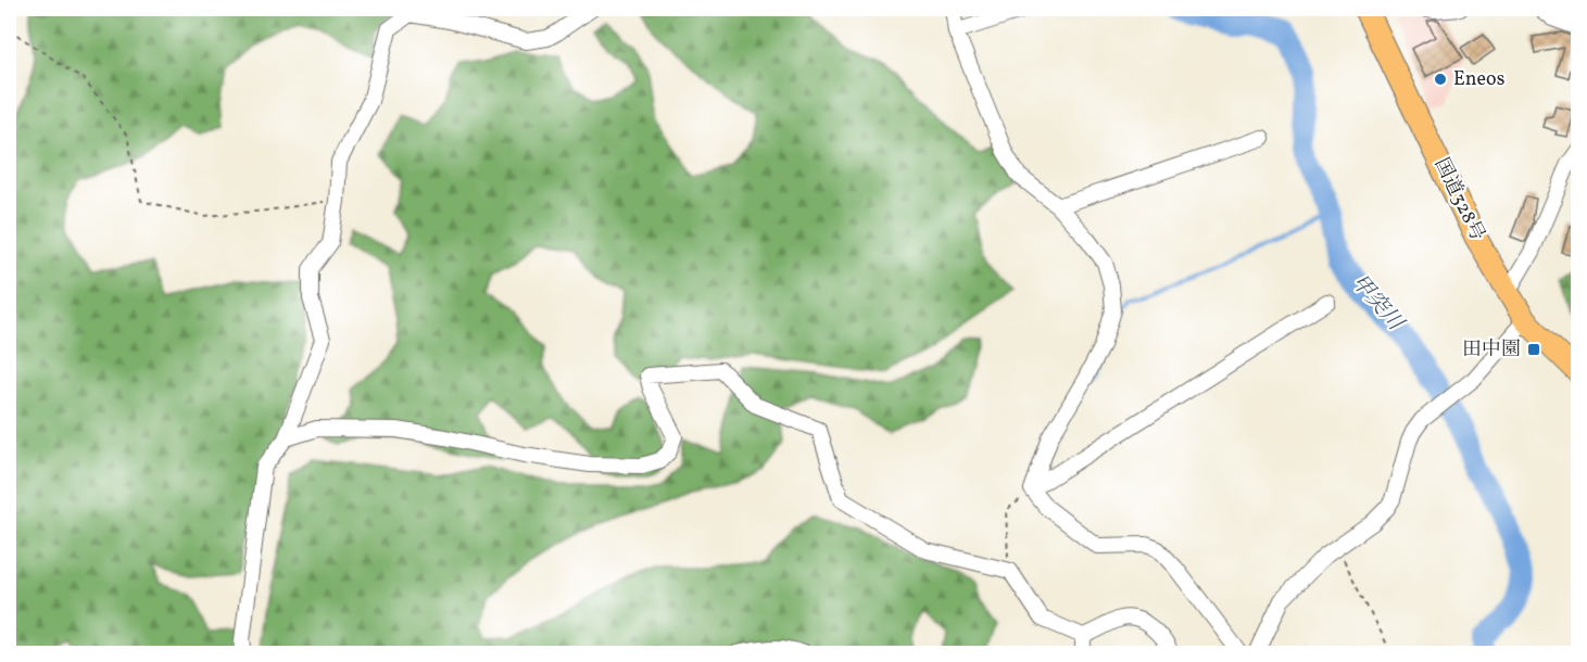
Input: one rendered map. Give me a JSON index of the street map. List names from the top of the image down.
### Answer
{
  "streets": {
    "highway": ["国道328号"]
  },
  "water": ["甲突川"],
  "places": {
    "other": ["Eneos"],
    "transit": ["田中園"]
  }
}
